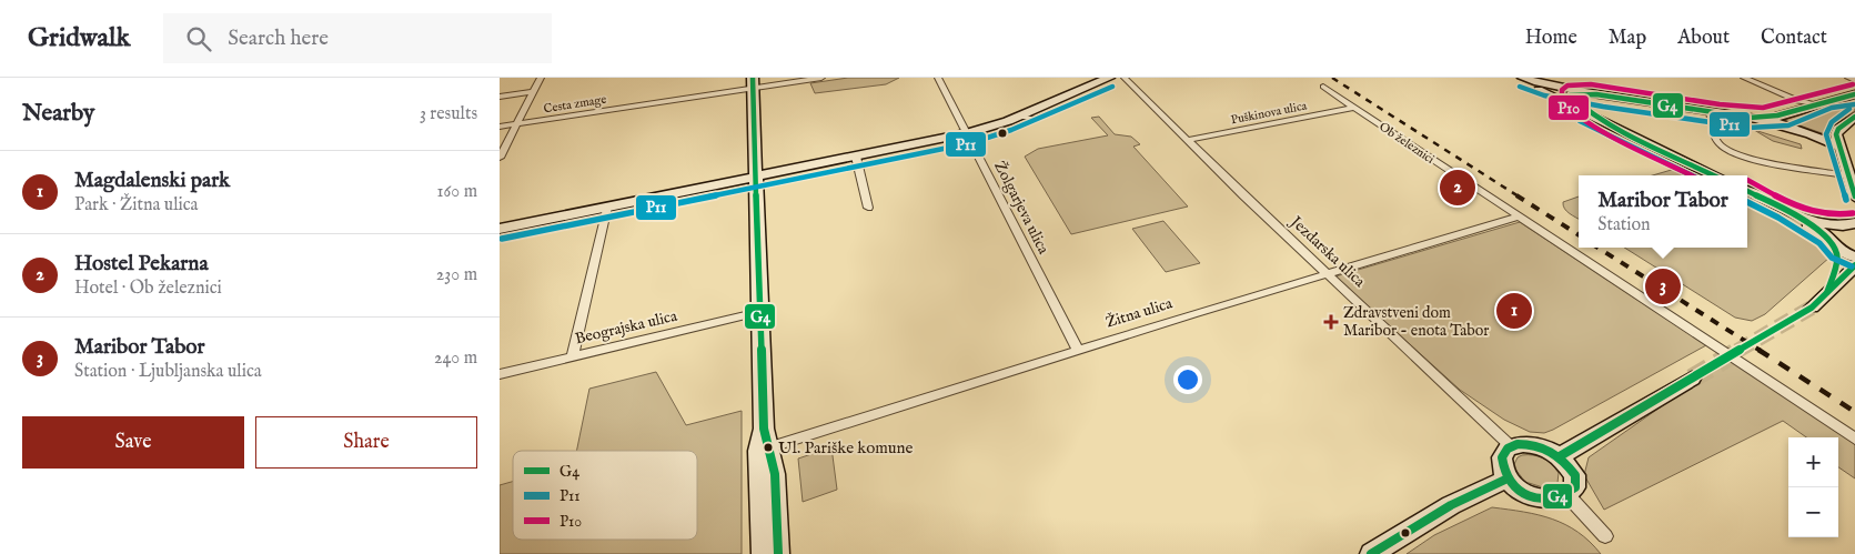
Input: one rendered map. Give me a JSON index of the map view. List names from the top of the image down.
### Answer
{
  "streets": {
    "street": [
      "Cesta zmage",
      "Puškinova ulica",
      "Ob železnici",
      "Žolgarjeva ulica",
      "Jezdarska ulica",
      "Žitna ulica",
      "Beograjska ulica"
    ]
  },
  "crossings": [
    ["Puškinova ulica", "Ob železnici"],
    ["Puškinova ulica", "Jezdarska ulica"],
    ["Ob železnici", "Žitna ulica"],
    ["Žolgarjeva ulica", "Žitna ulica"],
    ["Jezdarska ulica", "Žitna ulica"]
  ],
  "places": {
    "health": ["Zdravstveni dom Maribor - enota Tabor"],
    "other": ["Ul. Pariške komune"]
  },
  "lines": ["transit line G4", "transit line P10", "transit line P11"],
  "legend": ["G4", "P11", "P10"],
  "page": {
    "header": "Gridwalk",
    "search": "Search here",
    "nav": [
      "Home",
      "Map",
      "About",
      "Contact"
    ],
    "heading": ["Nearby", "3 results"],
    "list": [
      {
        "mark": "1",
        "name": "Magdalenski park",
        "note": "Park · Žitna ulica",
        "value": "160 m"
      },
      {
        "mark": "2",
        "name": "Hostel Pekarna",
        "note": "Hotel · Ob železnici",
        "value": "230 m"
      },
      {
        "mark": "3",
        "name": "Maribor Tabor",
        "note": "Station · Ljubljanska ulica",
        "value": "240 m"
      }
    ],
    "pins": ["2", "3", "1"],
    "popup": ["Maribor Tabor", "Station"],
    "buttons": ["Save", "Share"],
    "map_buttons": ["+", "−"]
  }
}
